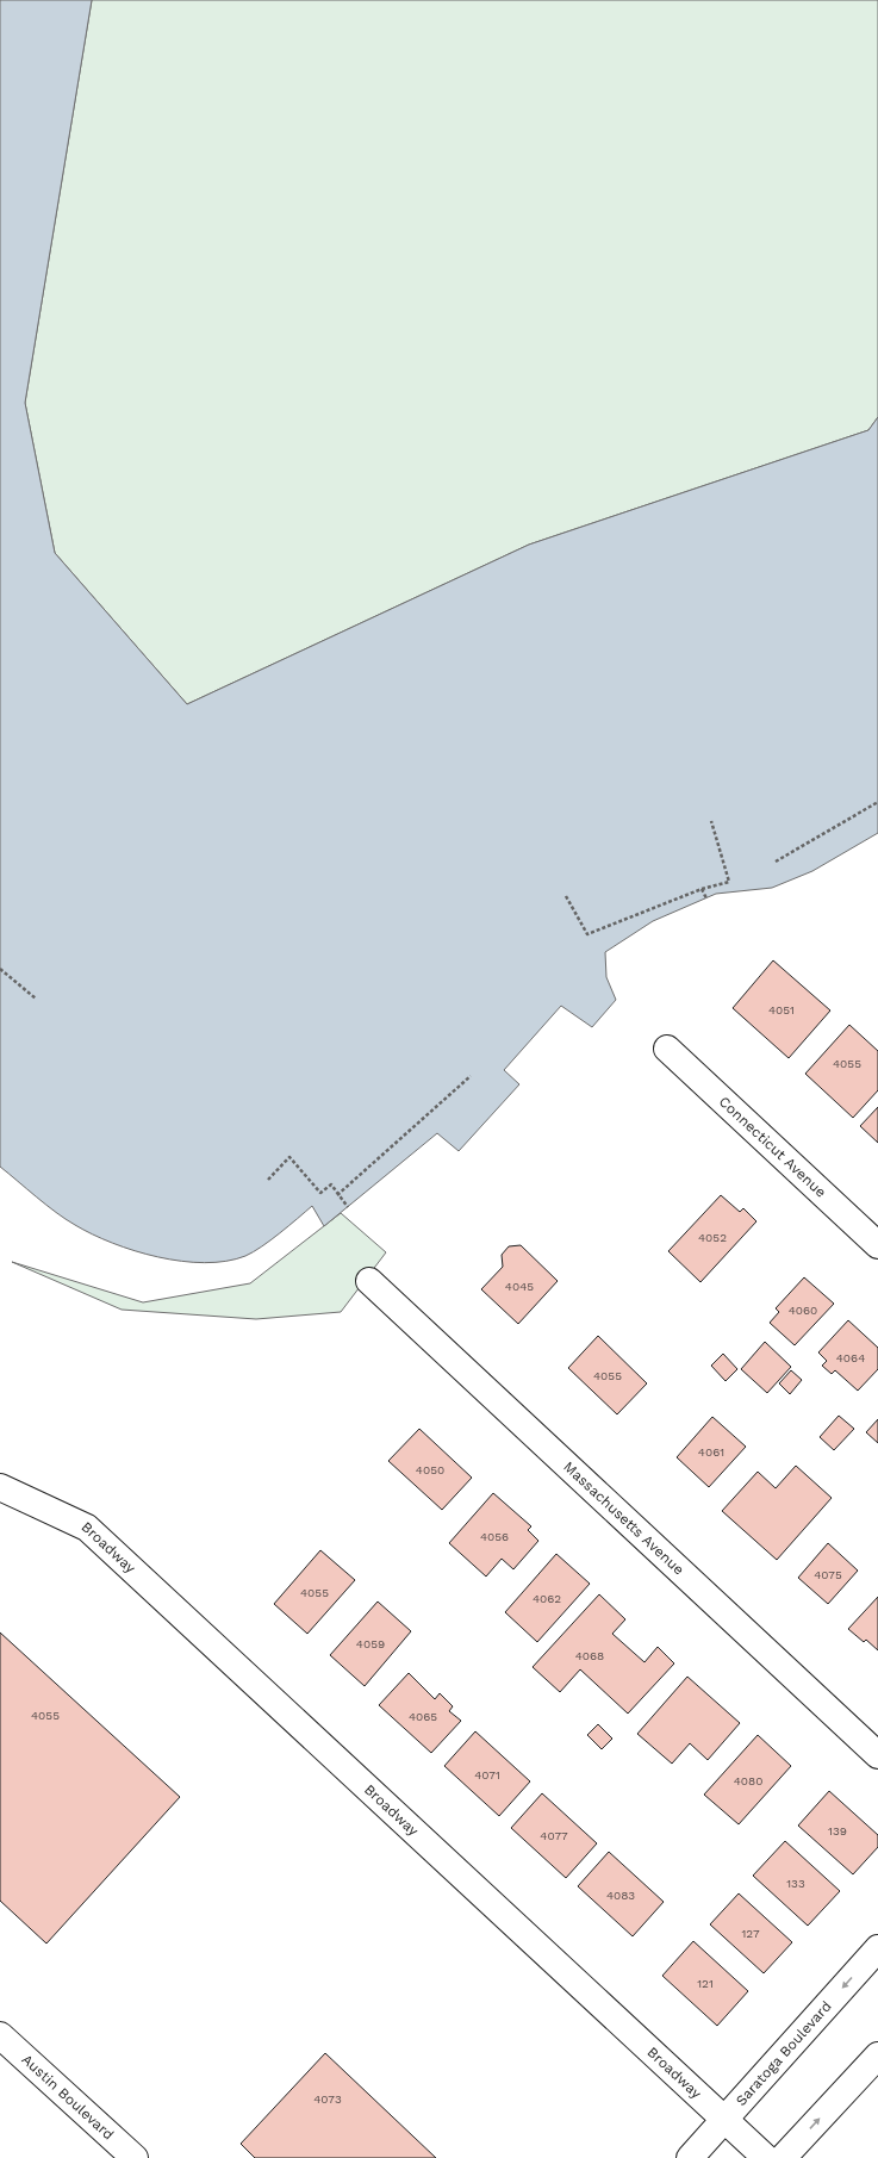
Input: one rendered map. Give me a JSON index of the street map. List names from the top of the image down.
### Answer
{
  "streets": {
    "street": [
      "Connecticut Avenue",
      "Massachusetts Avenue",
      "Broadway",
      "Saratoga Boulevard",
      "Austin Boulevard"
    ]
  },
  "crossings": [
    ["Broadway", "Saratoga Boulevard"]
  ],
  "house_numbers": [
    "4051",
    "4055",
    "4052",
    "4045",
    "4060",
    "4064",
    "4055",
    "4061",
    "4050",
    "4056",
    "4075",
    "4055",
    "4062",
    "4059",
    "4068",
    "4055",
    "4065",
    "4071",
    "4080",
    "139",
    "4077",
    "133",
    "4083",
    "127",
    "121",
    "4073"
  ]
}
